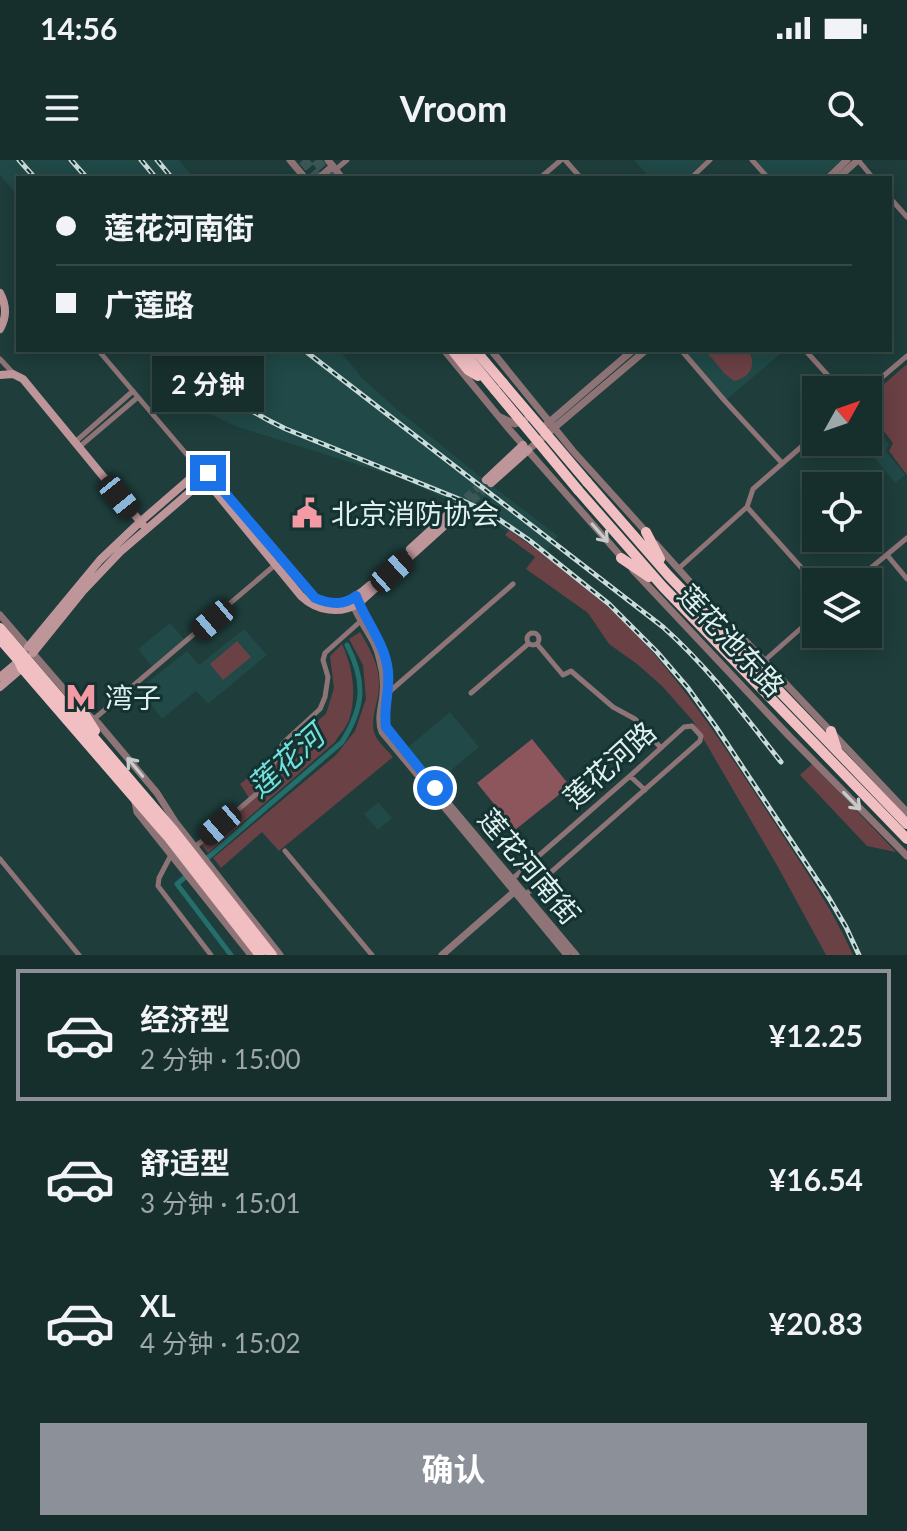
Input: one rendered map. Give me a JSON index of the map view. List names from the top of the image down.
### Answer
{
  "streets": {
    "highway": ["莲花池东路"],
    "street": ["莲花河路", "莲花河南街"]
  },
  "crossings": [
    ["莲花河路", "莲花河南街"]
  ],
  "water": ["莲花河"],
  "places": {
    "public building": ["北京消防协会"],
    "metro station": ["湾子"]
  },
  "north": "top right",
  "page": {
    "status": "14:56",
    "header": "Vroom",
    "banner": ["莲花河南街", "广莲路"],
    "bubble": "2 分钟",
    "list": [
      {
        "name": "经济型",
        "note": "2 分钟 · 15:00",
        "value": "¥12.25"
      },
      {
        "name": "舒适型",
        "note": "3 分钟 · 15:01",
        "value": "¥16.54"
      },
      {
        "name": "XL",
        "note": "4 分钟 · 15:02",
        "value": "¥20.83"
      }
    ],
    "buttons": "确认"
  }
}
